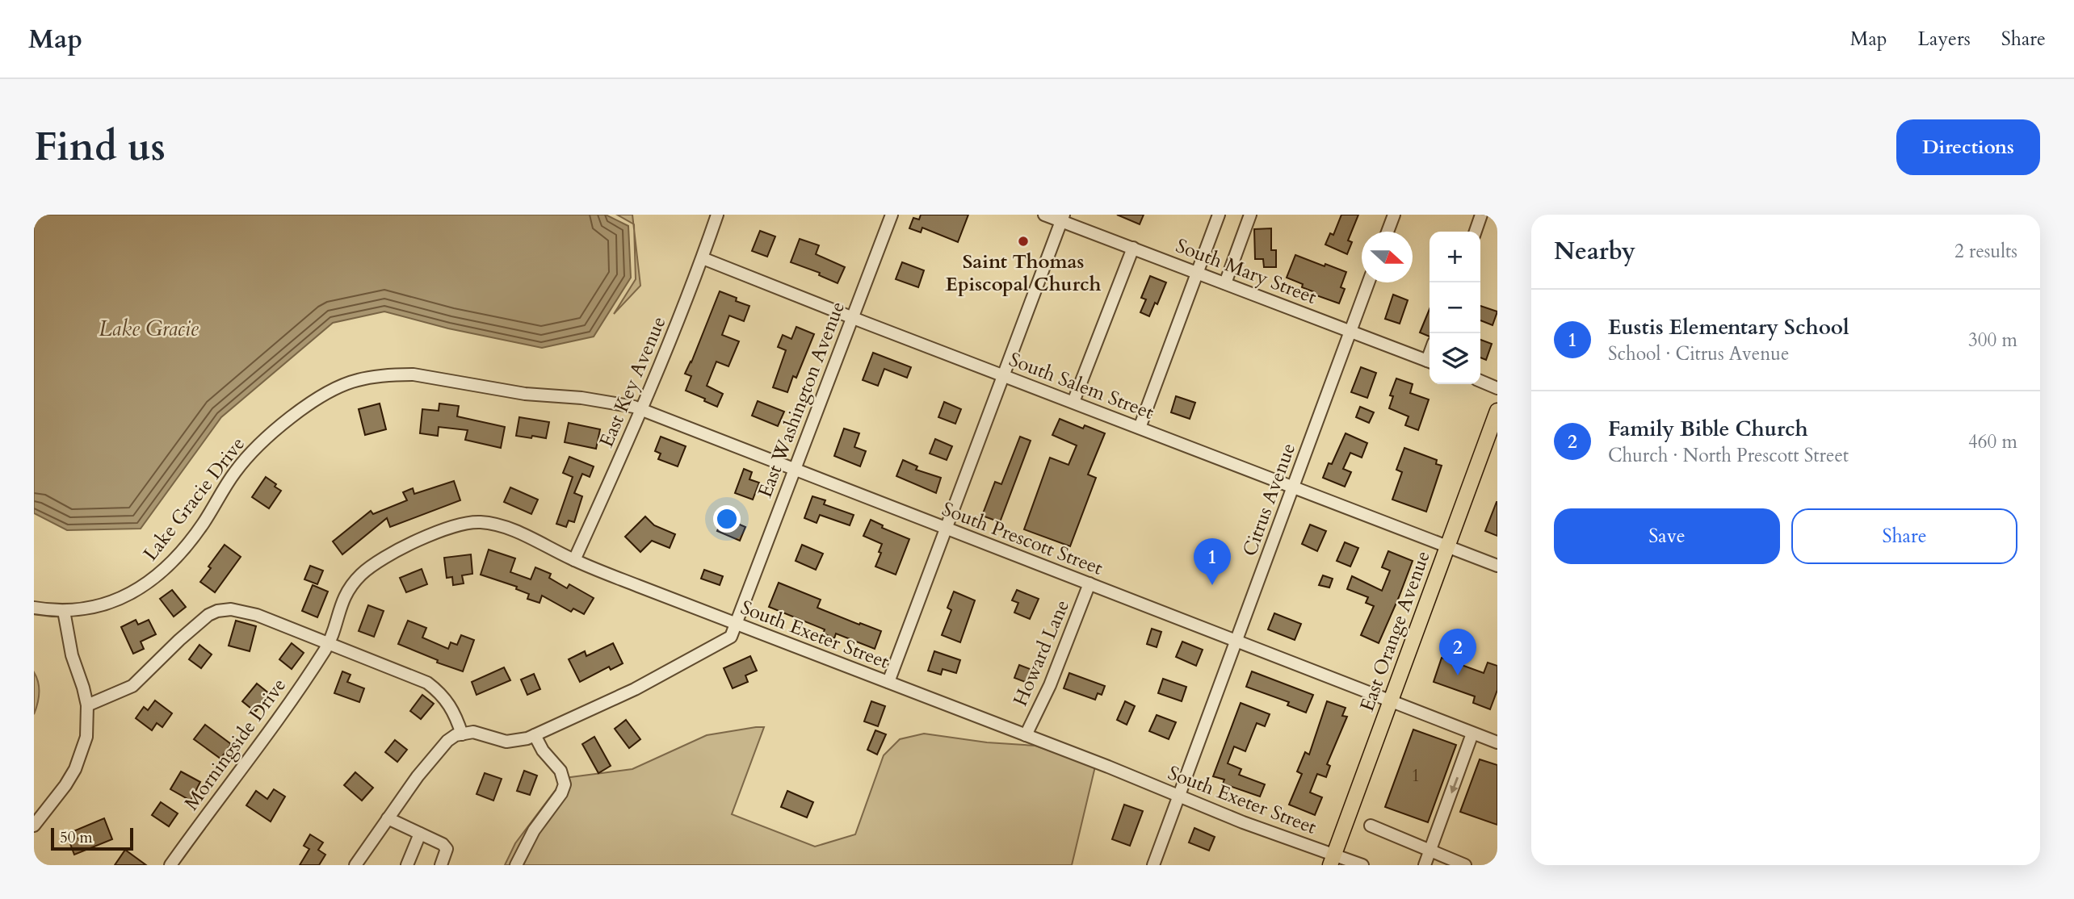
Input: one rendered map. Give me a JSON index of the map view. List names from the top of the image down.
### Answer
{
  "streets": {
    "main road": ["East Orange Avenue"],
    "street": [
      "South Mary Street",
      "East Key Avenue",
      "South Salem Street",
      "East Washington Avenue",
      "Lake Gracie Drive",
      "Citrus Avenue",
      "South Prescott Street",
      "South Exeter Street",
      "Howard Lane",
      "Morningside Drive"
    ]
  },
  "crossings": [
    ["South Mary Street", "Citrus Avenue"],
    ["East Key Avenue", "South Salem Street"],
    ["East Key Avenue", "Lake Gracie Drive"],
    ["East Key Avenue", "South Prescott Street"],
    ["East Key Avenue", "South Exeter Street"],
    ["South Salem Street", "East Washington Avenue"],
    ["South Salem Street", "Citrus Avenue"],
    ["South Salem Street", "East Orange Avenue"],
    ["East Washington Avenue", "South Prescott Street"],
    ["East Washington Avenue", "South Exeter Street"],
    ["Lake Gracie Drive", "South Prescott Street"],
    ["Citrus Avenue", "South Prescott Street"],
    ["Citrus Avenue", "South Exeter Street"],
    ["South Prescott Street", "East Orange Avenue"],
    ["South Prescott Street", "Howard Lane"],
    ["East Orange Avenue", "South Exeter Street"],
    ["South Exeter Street", "Howard Lane"],
    ["South Exeter Street", "Morningside Drive"]
  ],
  "water": ["Lake Gracie"],
  "places": ["Saint Thomas Episcopal Church"],
  "house_numbers": ["1"],
  "scale_bar": "50 m",
  "north": "right",
  "page": {
    "header": "Map",
    "nav": ["Map", "Layers", "Share"],
    "buttons": [
      "Directions",
      ["Save", "Share"]
    ],
    "title": "Find us",
    "heading": ["Nearby", "2 results"],
    "map_buttons": ["+", "−"],
    "list": [
      {
        "mark": "1",
        "name": "Eustis Elementary School",
        "note": "School · Citrus Avenue",
        "value": "300 m"
      },
      {
        "mark": "2",
        "name": "Family Bible Church",
        "note": "Church · North Prescott Street",
        "value": "460 m"
      }
    ],
    "pins": ["1", "2"],
    "scale": "50 m"
  }
}
